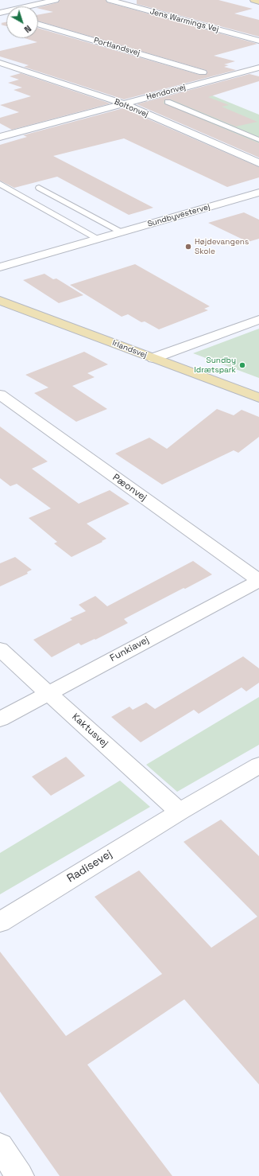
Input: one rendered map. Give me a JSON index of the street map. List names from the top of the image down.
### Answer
{
  "streets": {
    "street": [
      "Jens Warmings Vej",
      "Portlandsvej",
      "Hendonvej",
      "Boltonvej",
      "Sundbyvestervej",
      "Irlandsvej",
      "Pæonvej",
      "Funkiavej",
      "Kaktusvej",
      "Radisevej"
    ]
  },
  "crossings": [
    ["Hendonvej", "Boltonvej"],
    ["Pæonvej", "Funkiavej"],
    ["Funkiavej", "Kaktusvej"],
    ["Kaktusvej", "Radisevej"]
  ],
  "places": ["Højdevangens Skole", "Sundby Idrætspark"],
  "north": "bottom right"
}
